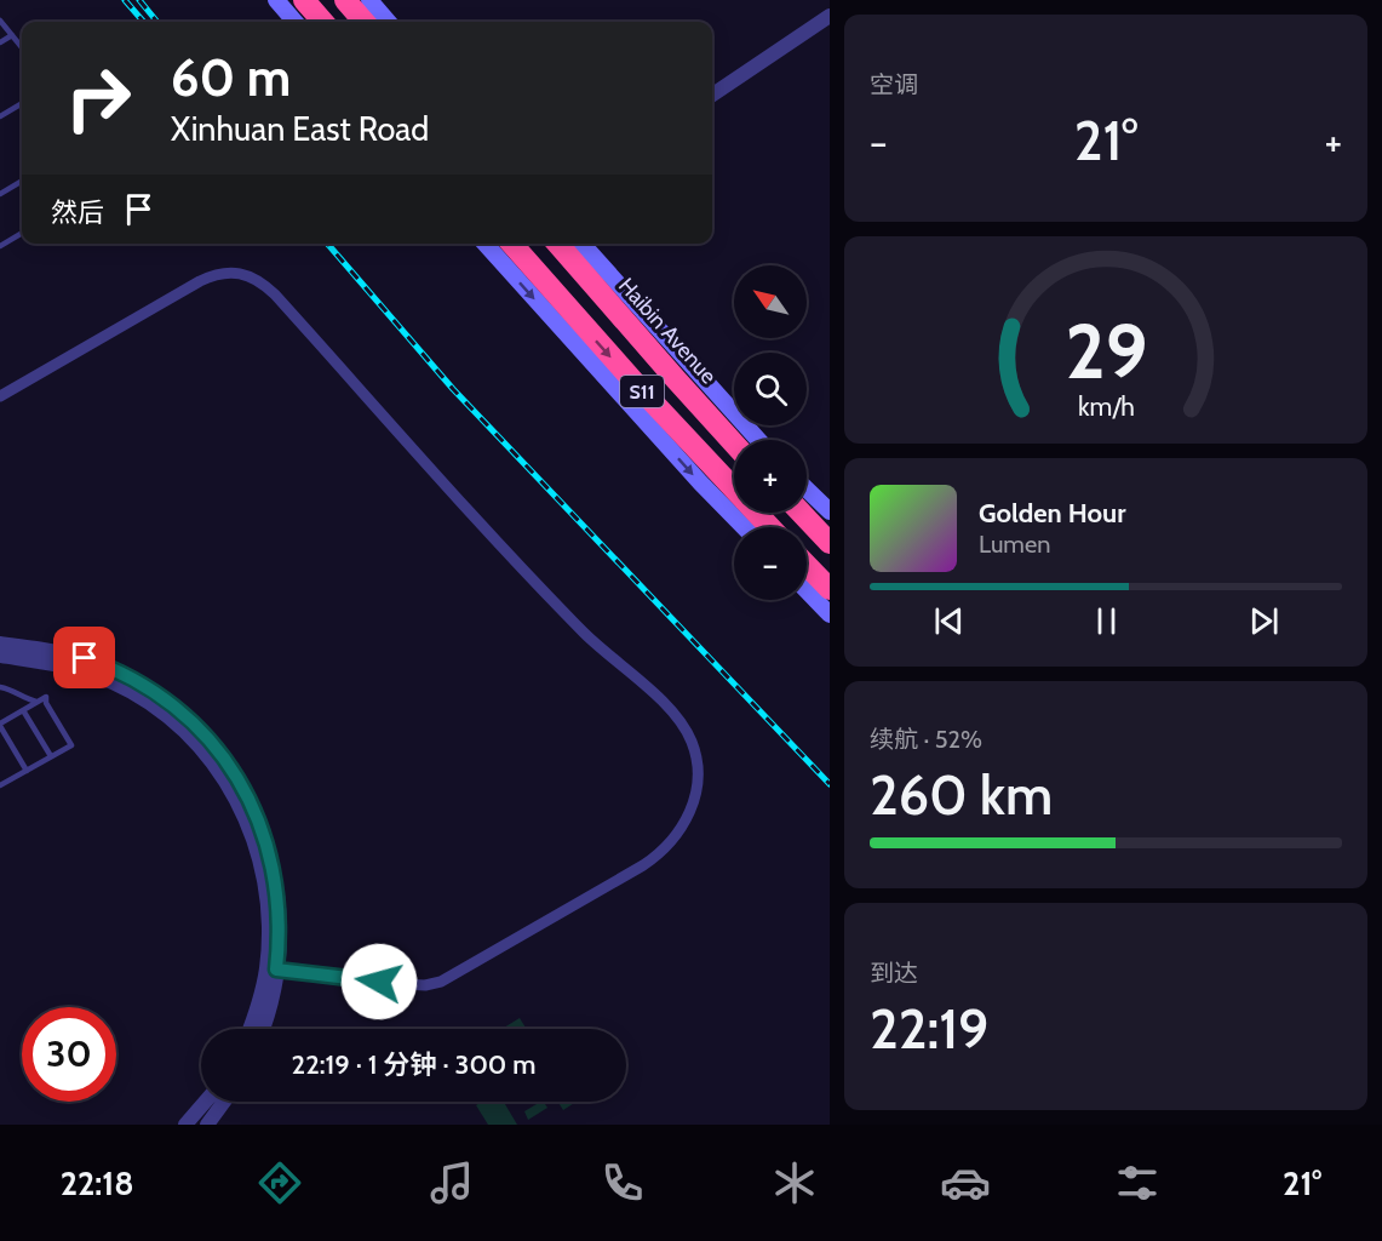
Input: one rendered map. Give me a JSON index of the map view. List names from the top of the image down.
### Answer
{
  "streets": {
    "highway": ["Haibin Avenue", "S11"]
  },
  "north": "top left",
  "page": {
    "tile": [
      "空调",
      ["续航 · 52%", "260 km"],
      ["到达", "22:19"]
    ],
    "turn": ["60 m", "Xinhuan East Road"],
    "heat": ["−", "21°", "+"],
    "then": "然后",
    "map_buttons": ["+", "−"],
    "song": ["Golden Hour", "Lumen"],
    "limit": "30",
    "trip": "22:19 · 1 分钟 · 300 m",
    "tabs": ["22:18", "21°"],
    "gauge": ["29", "km/h"]
  }
}
